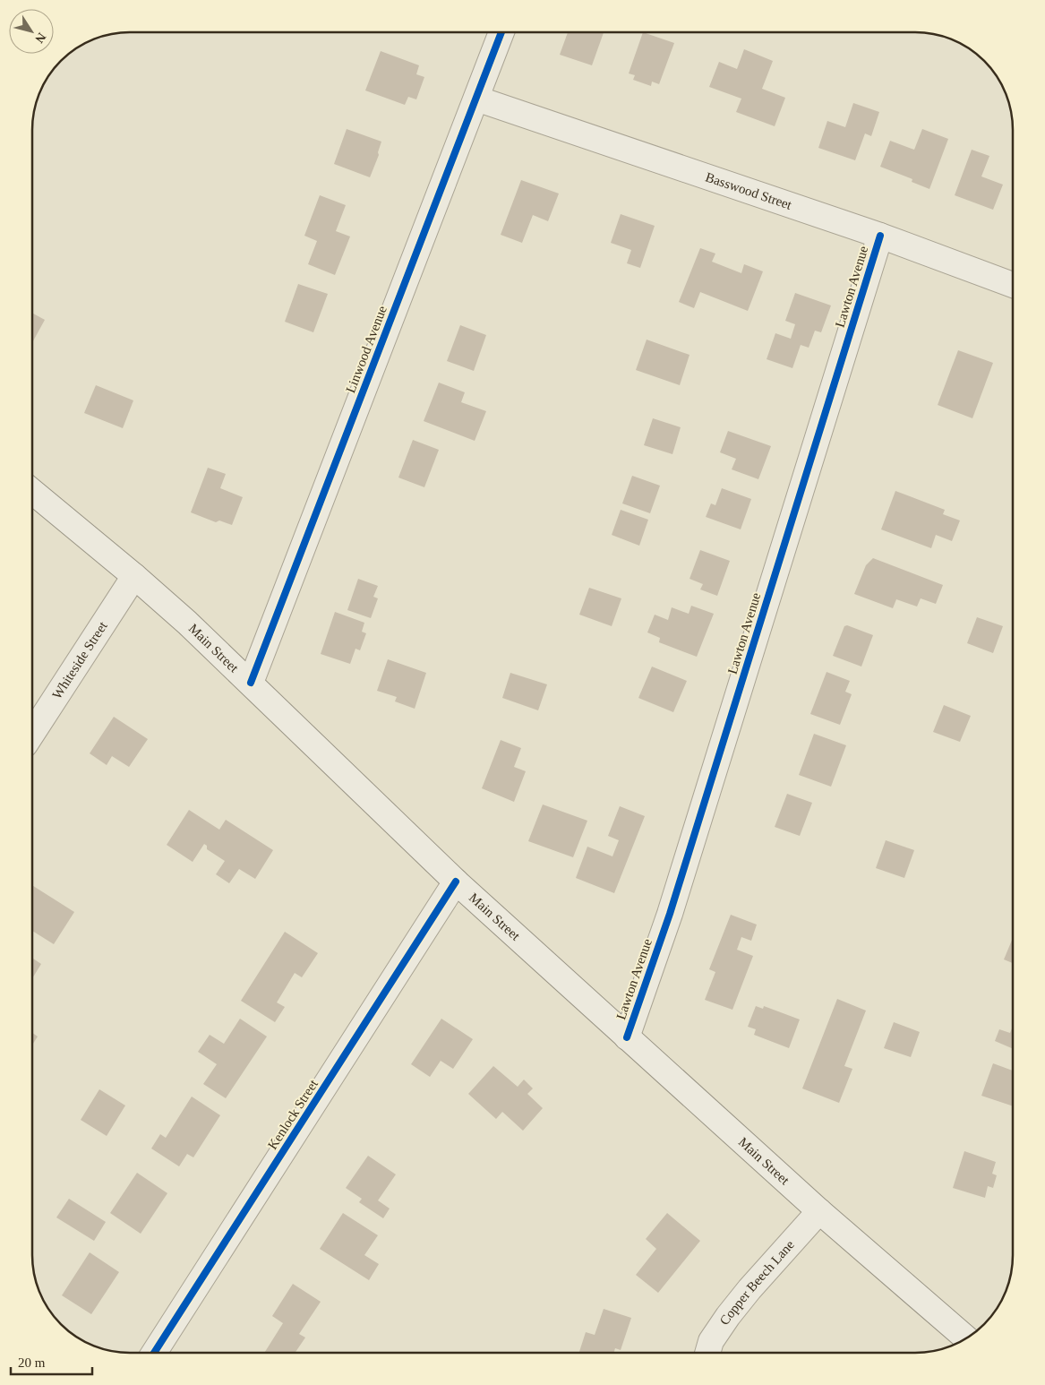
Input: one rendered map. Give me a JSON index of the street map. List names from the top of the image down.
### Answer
{
  "streets": {
    "street": [
      "Basswood Street",
      "Lawton Avenue",
      "Linwood Avenue",
      "Main Street",
      "Whiteside Street",
      "Kenlock Street",
      "Copper Beech Lane"
    ]
  },
  "crossings": [
    ["Basswood Street", "Lawton Avenue"],
    ["Basswood Street", "Linwood Avenue"],
    ["Lawton Avenue", "Main Street"],
    ["Linwood Avenue", "Main Street"],
    ["Main Street", "Whiteside Street"],
    ["Main Street", "Kenlock Street"],
    ["Main Street", "Copper Beech Lane"]
  ],
  "scale_bar": "20 m",
  "north": "bottom right"
}
